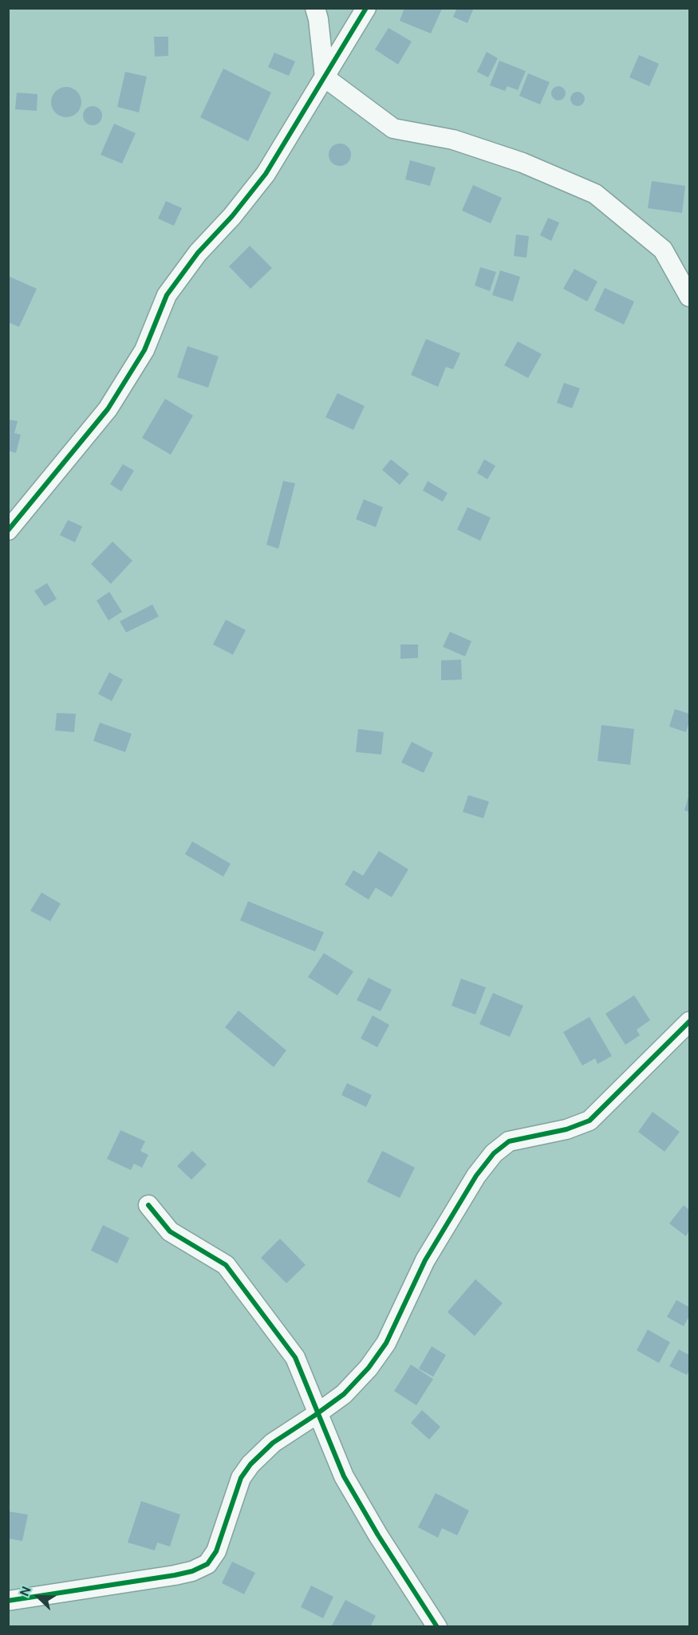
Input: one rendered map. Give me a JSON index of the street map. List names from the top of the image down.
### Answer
{
  "north": "top left"
}
